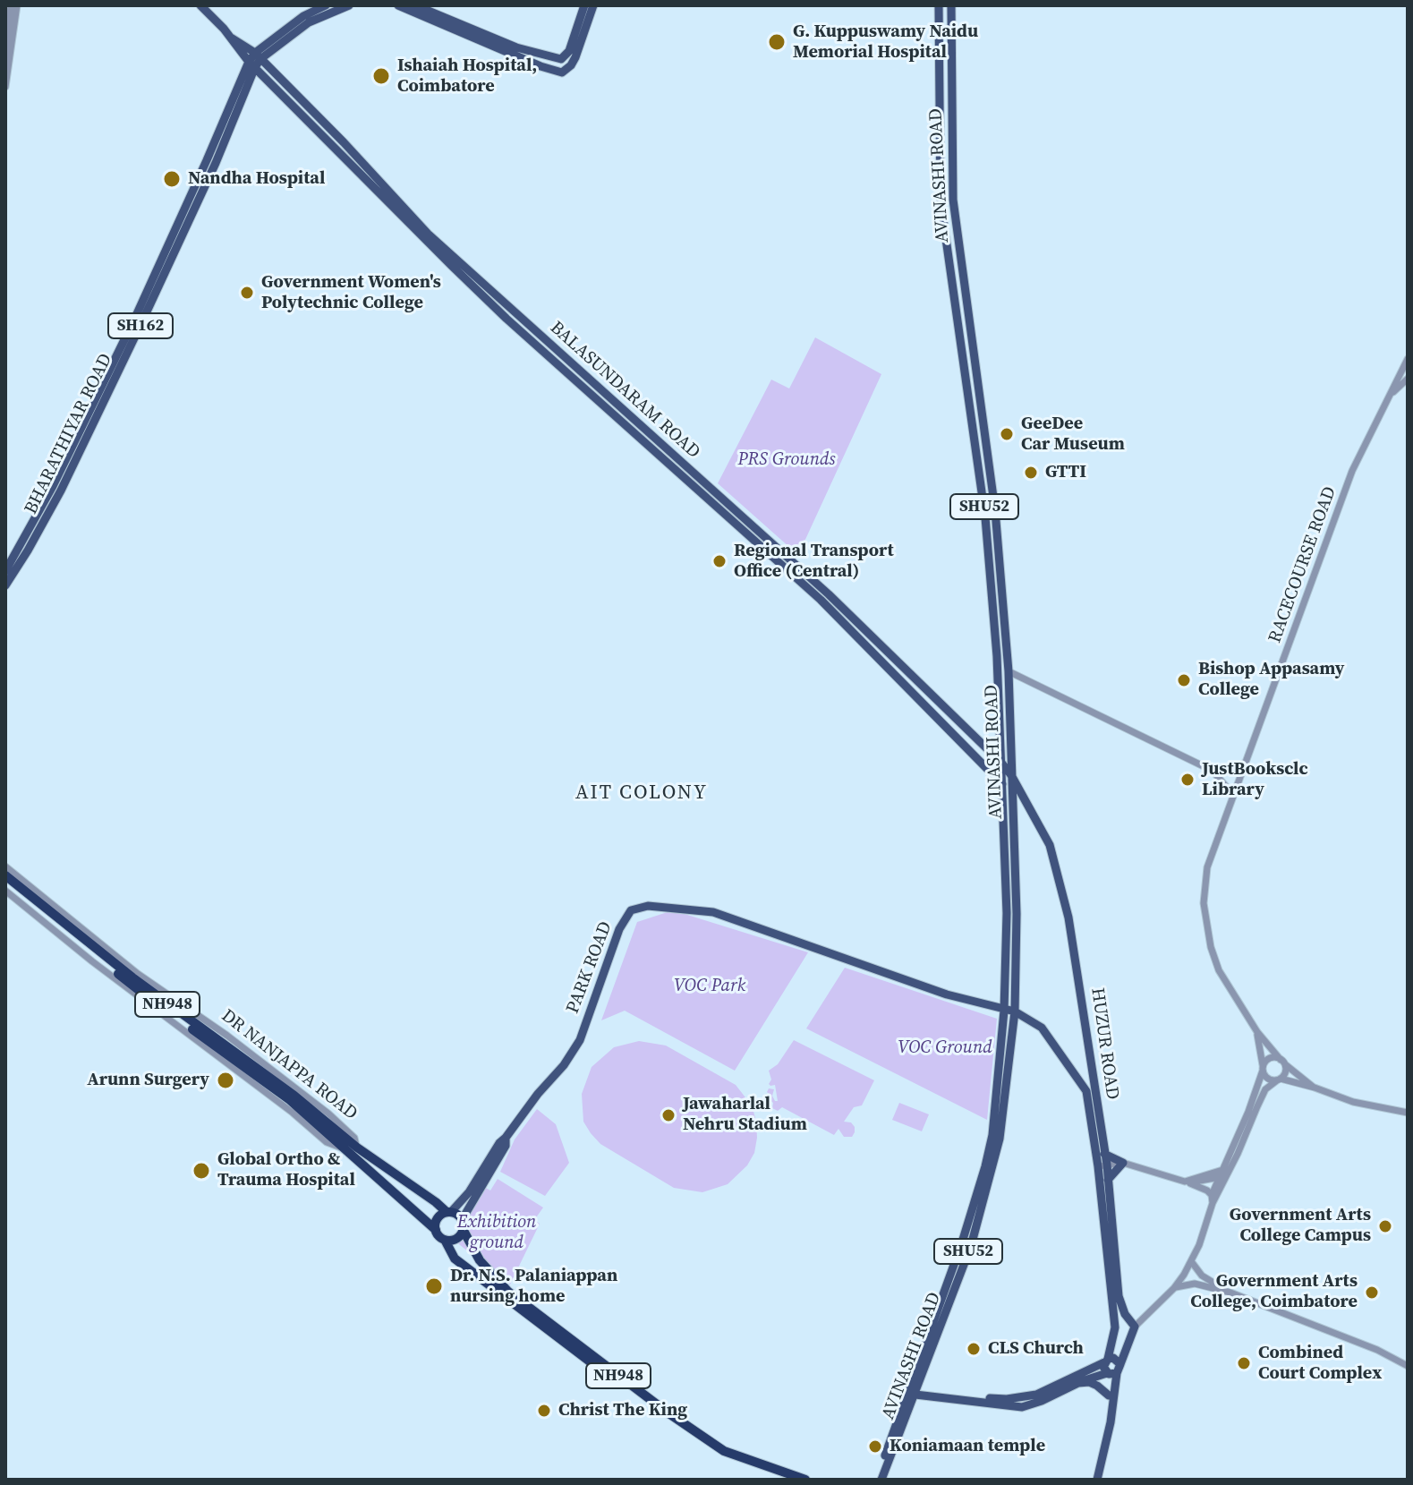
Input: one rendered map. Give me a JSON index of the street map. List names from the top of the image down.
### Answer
{
  "streets": {
    "highway": ["NH948", "DR NANJAPPA ROAD"],
    "main road": [
      "AVINASHI ROAD",
      "SH162",
      "BALASUNDARAM ROAD",
      "BHARATHIYAR ROAD",
      "SHU52",
      "PARK ROAD",
      "HUZUR ROAD"
    ],
    "street": ["RACECOURSE ROAD"]
  },
  "crossings": [
    ["AVINASHI ROAD", "BALASUNDARAM ROAD"],
    ["AVINASHI ROAD", "PARK ROAD"],
    ["AVINASHI ROAD", "HUZUR ROAD"],
    ["SH162", "BALASUNDARAM ROAD"],
    ["SH162", "BHARATHIYAR ROAD"],
    ["BALASUNDARAM ROAD", "BHARATHIYAR ROAD"],
    ["BALASUNDARAM ROAD", "HUZUR ROAD"],
    ["PARK ROAD", "NH948"],
    ["PARK ROAD", "DR NANJAPPA ROAD"],
    ["NH948", "DR NANJAPPA ROAD"]
  ],
  "districts": ["AIT COLONY"],
  "parks": [
    "PRS Grounds",
    "VOC Park",
    "VOC Ground",
    "Exhibition ground"
  ],
  "places": [
    "G. Kuppuswamy Naidu Memorial Hospital",
    "Ishaiah Hospital, Coimbatore",
    "Nandha Hospital",
    "Government Women's Polytechnic College",
    "GeeDee Car Museum",
    "GTTI",
    "Regional Transport Office (Central)",
    "Bishop Appasamy College",
    "JustBooksclc Library",
    "Arunn Surgery",
    "Jawaharlal Nehru Stadium",
    "Global Ortho & Trauma Hospital",
    "Government Arts College Campus",
    "Dr. N.S. Palaniappan nursing home",
    "Government Arts College, Coimbatore",
    "CLS Church",
    "Combined Court Complex",
    "Christ The King",
    "Koniamaan temple"
  ]
}
